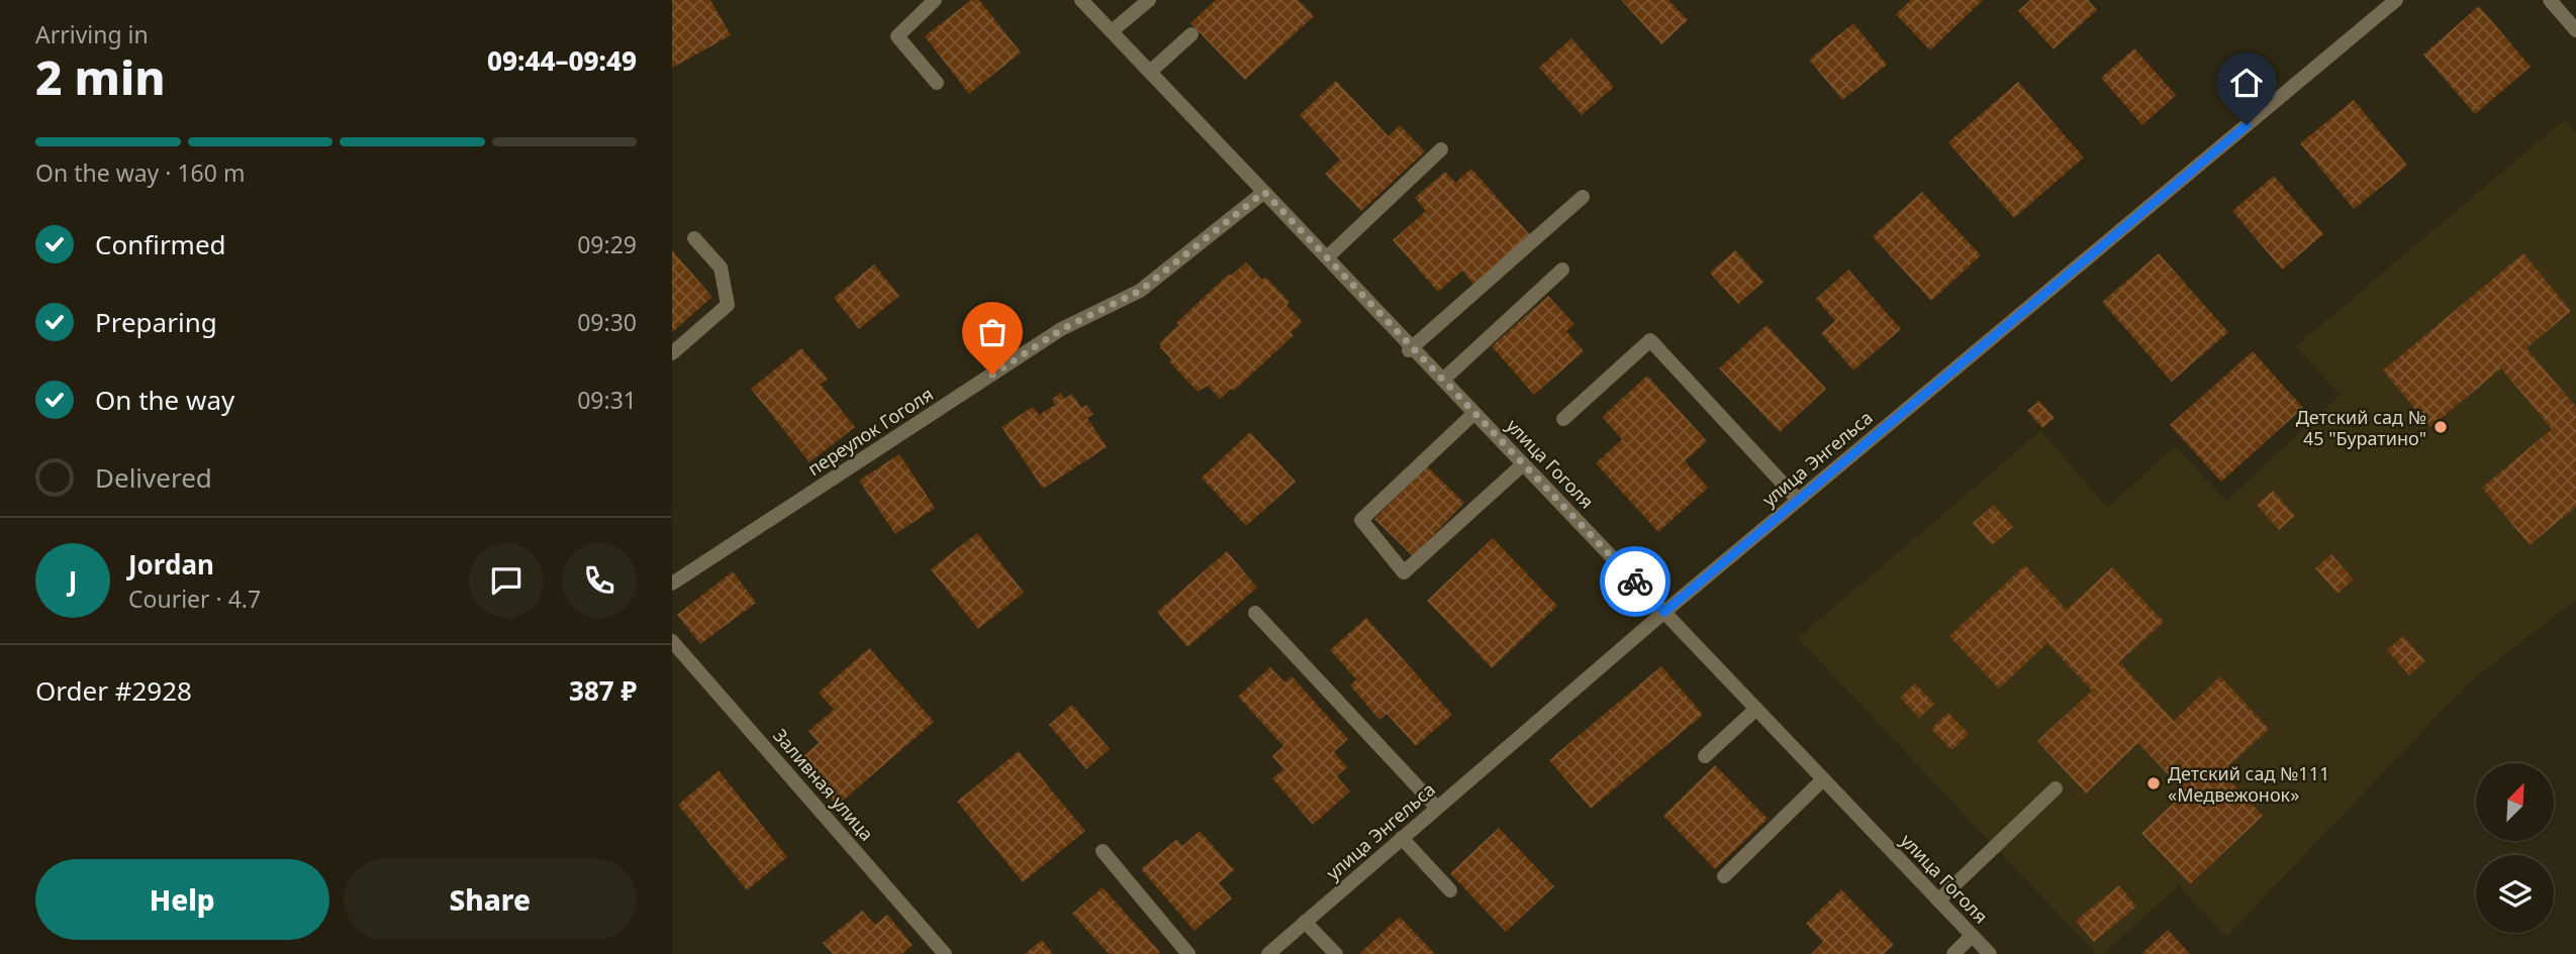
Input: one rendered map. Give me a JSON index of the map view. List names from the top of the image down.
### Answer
{
  "streets": {
    "street": [
      "переулок Гоголя",
      "улица Энгельса",
      "улица Гоголя",
      "Заливная улица"
    ]
  },
  "crossings": [
    ["переулок Гоголя", "улица Гоголя"],
    ["улица Энгельса", "улица Гоголя"]
  ],
  "places": ["Детский сад № 45 \"Буратино\"", "Детский сад №111 «Медвежонок»"],
  "north": "top right",
  "page": {
    "heading": ["2 min", "Arriving in", "09:44–09:49"],
    "panel": [
      "Jordan",
      "Courier · 4.7",
      "Order #2928",
      "387 ₽"
    ],
    "bar": "On the way · 160 m",
    "list": [
      ["Confirmed", "09:29"],
      ["Preparing", "09:30"],
      ["On the way", "09:31"],
      "Delivered"
    ],
    "round": "J",
    "buttons": ["Help", "Share"]
  }
}
